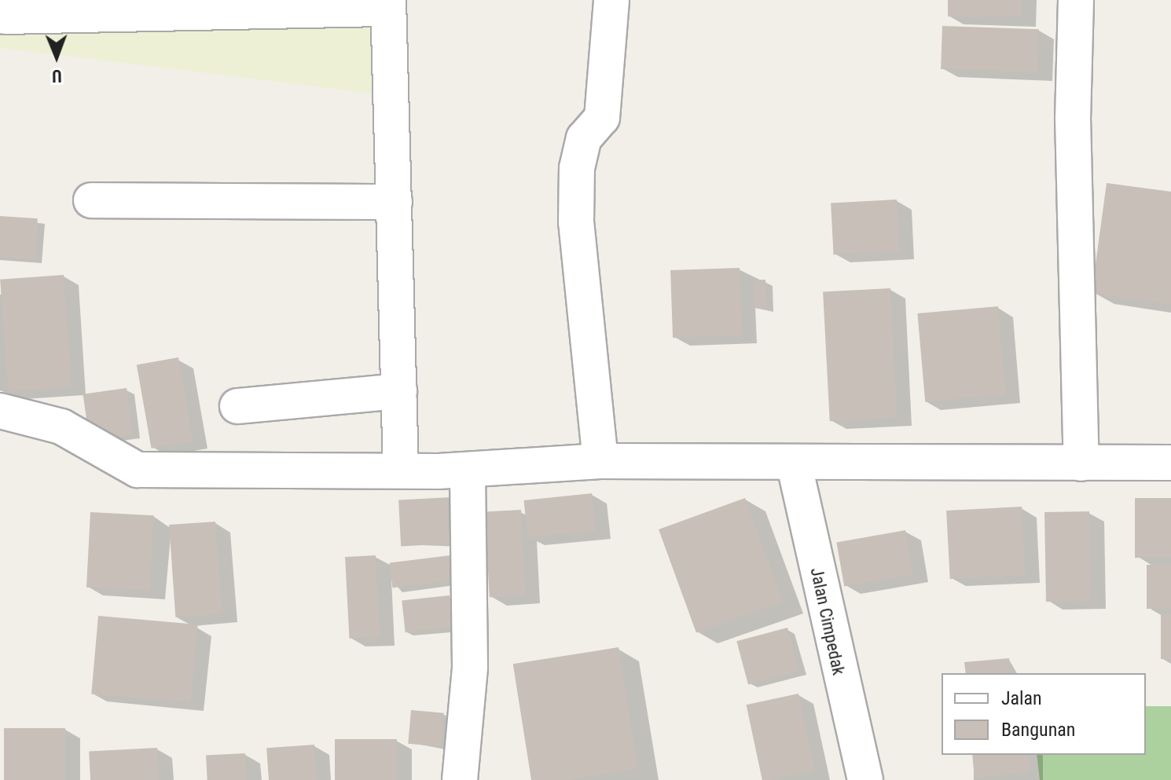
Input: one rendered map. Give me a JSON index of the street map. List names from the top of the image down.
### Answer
{
  "streets": {
    "street": ["Jalan Cimpedak"]
  },
  "legend": ["Jalan", "Bangunan"],
  "north": "bottom"
}
